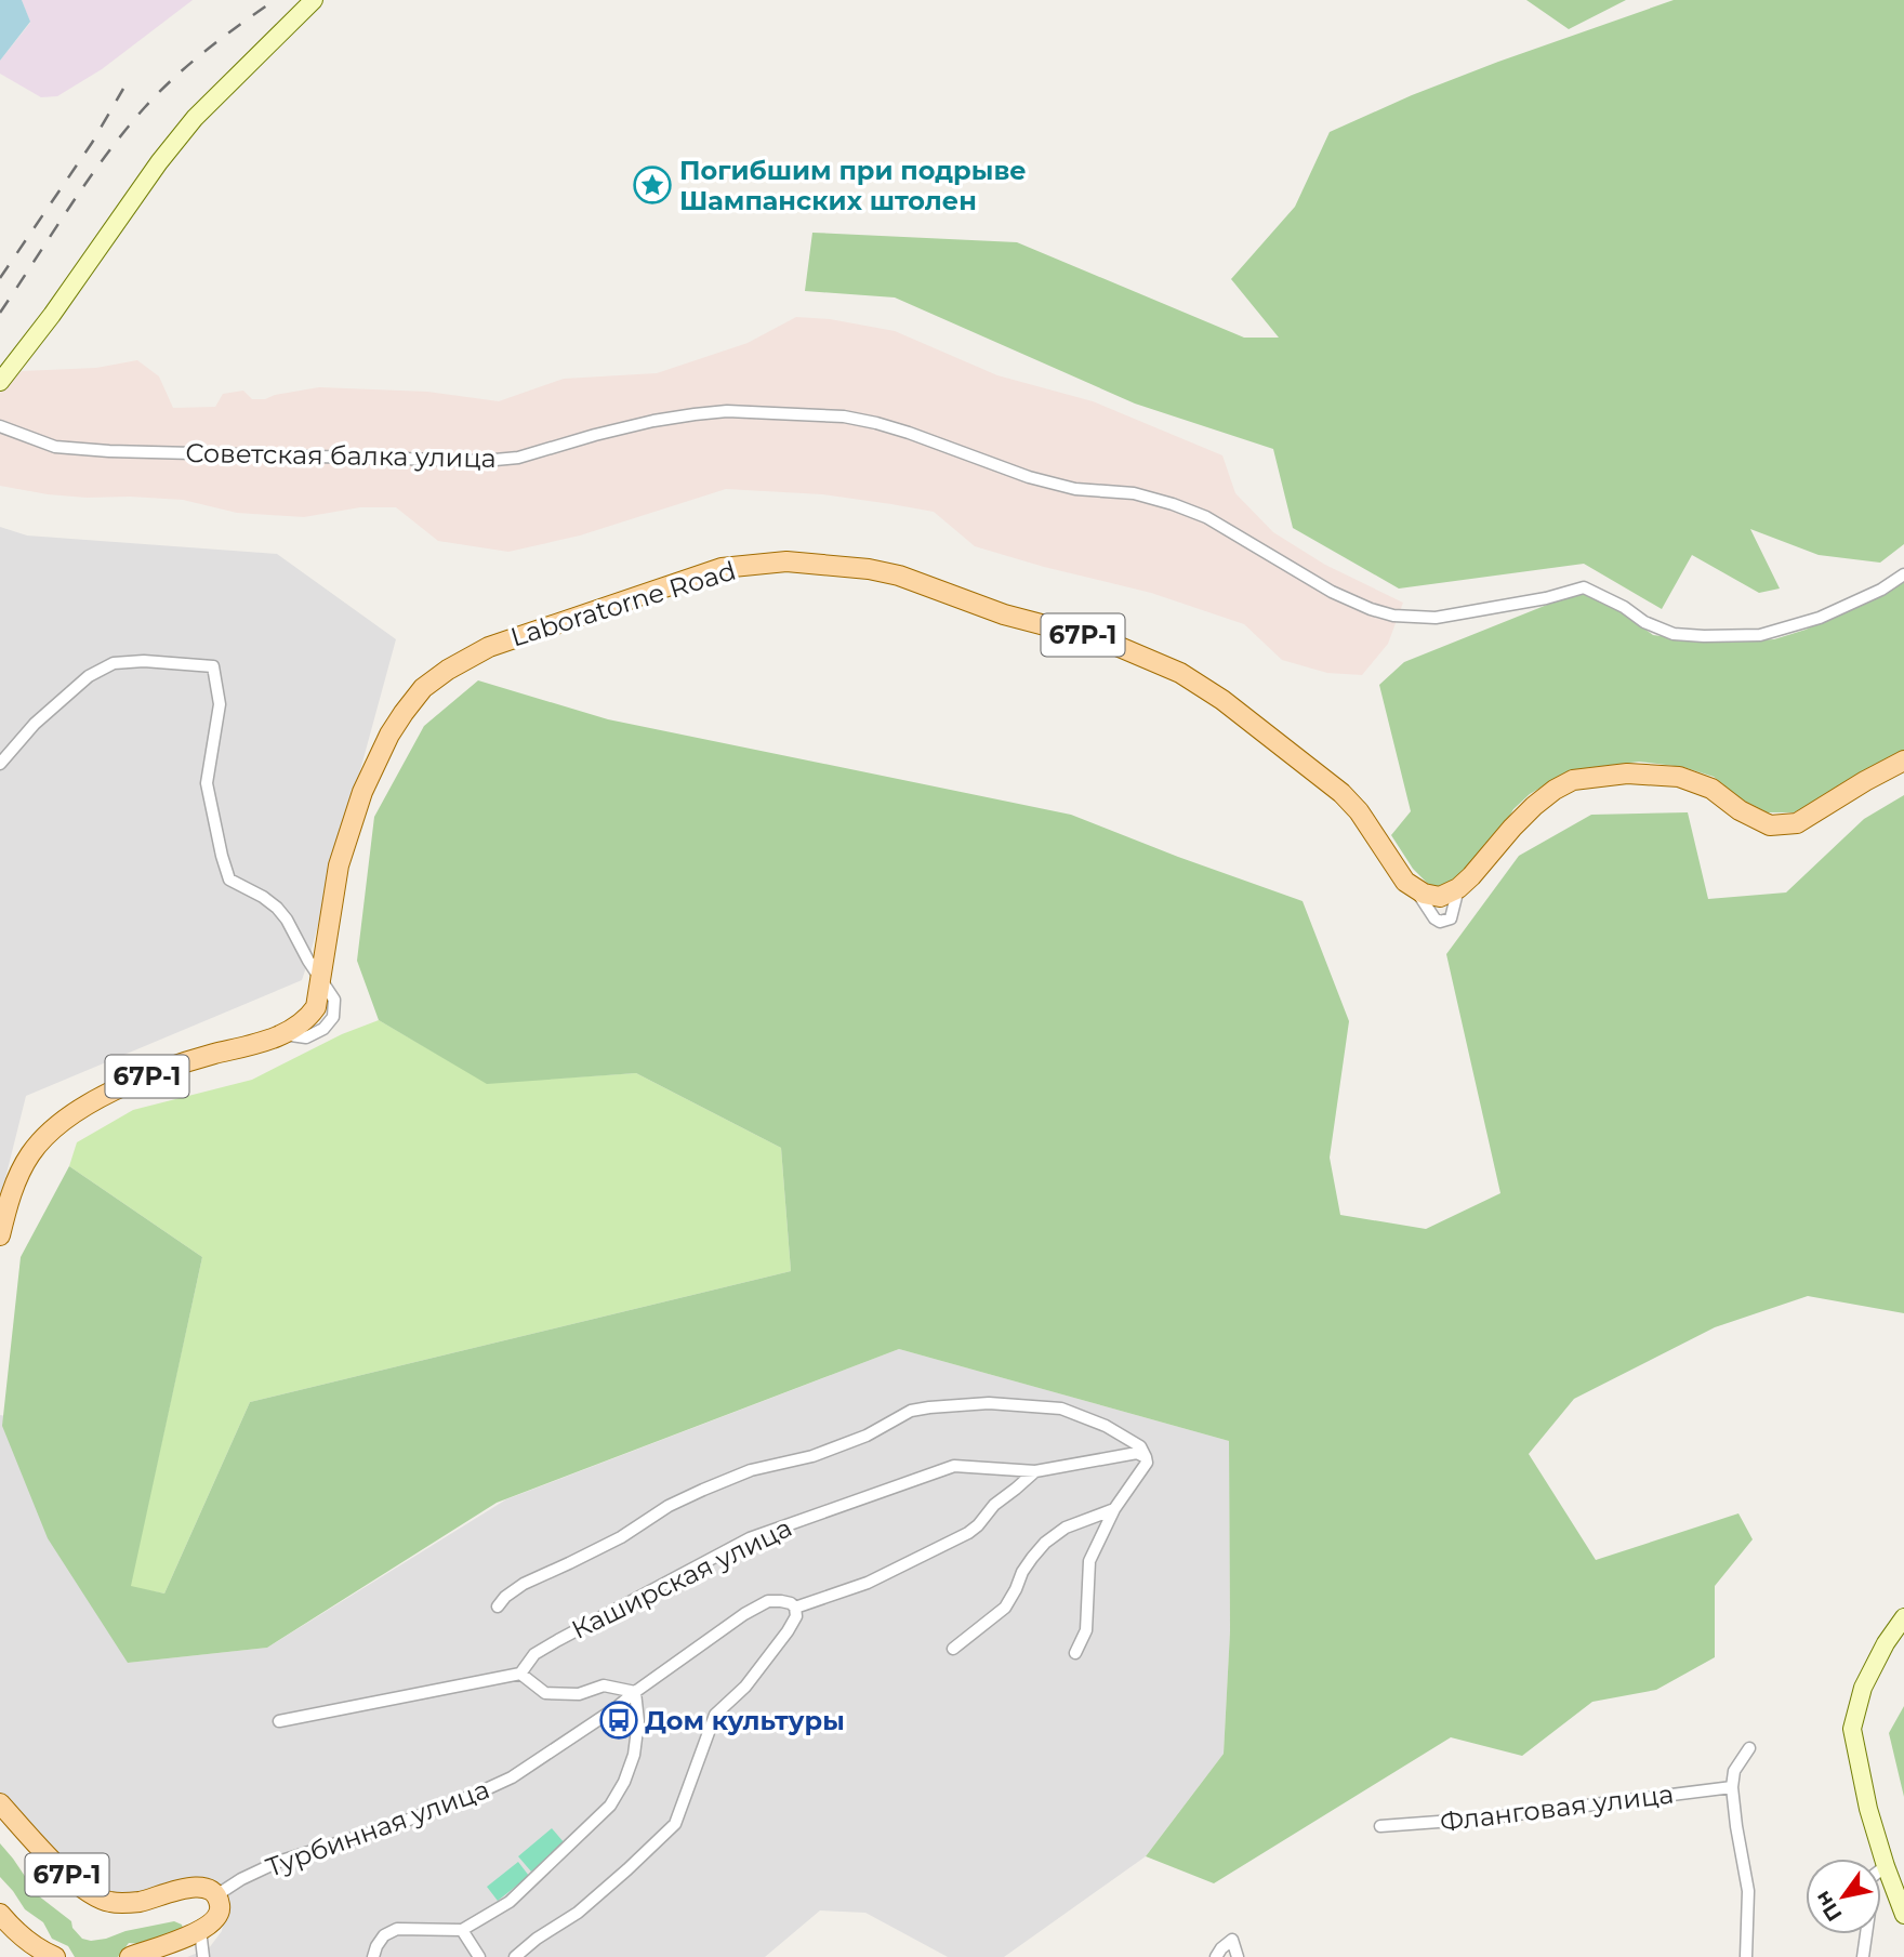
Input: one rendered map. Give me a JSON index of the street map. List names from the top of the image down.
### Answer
{
  "streets": {
    "main road": ["Laboratorne Road", "67Р-1"],
    "street": [
      "Советская балка улица",
      "Каширская улица",
      "Фланговая улица",
      "Турбинная улица"
    ]
  },
  "crossings": [
    ["Laboratorne Road", "67Р-1"],
    ["67Р-1", "Турбинная улица"],
    ["Каширская улица", "Турбинная улица"]
  ],
  "places": {
    "place": ["Погибшим при подрыве Шампанских штолен"],
    "bus stop": ["Дом культуры"]
  },
  "north": "bottom left"
}
